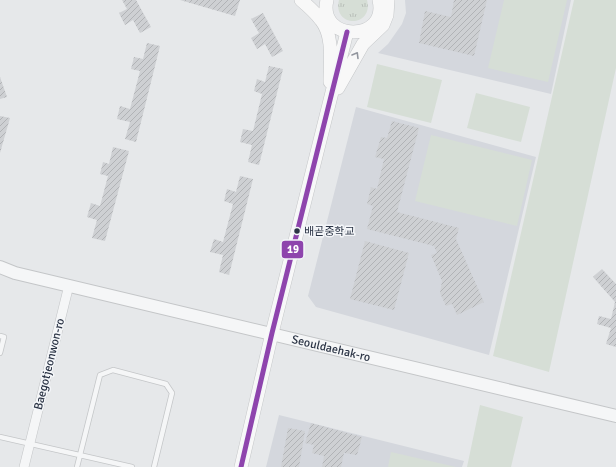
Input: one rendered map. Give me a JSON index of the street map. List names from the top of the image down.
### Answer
{
  "streets": {
    "street": ["Seouldaehak-ro", "Baegotjeonwon-ro"]
  },
  "crossings": [
    ["Seouldaehak-ro", "Baegotjeonwon-ro"]
  ],
  "places": ["배곧중학교"],
  "lines": ["transit line 19"]
}
